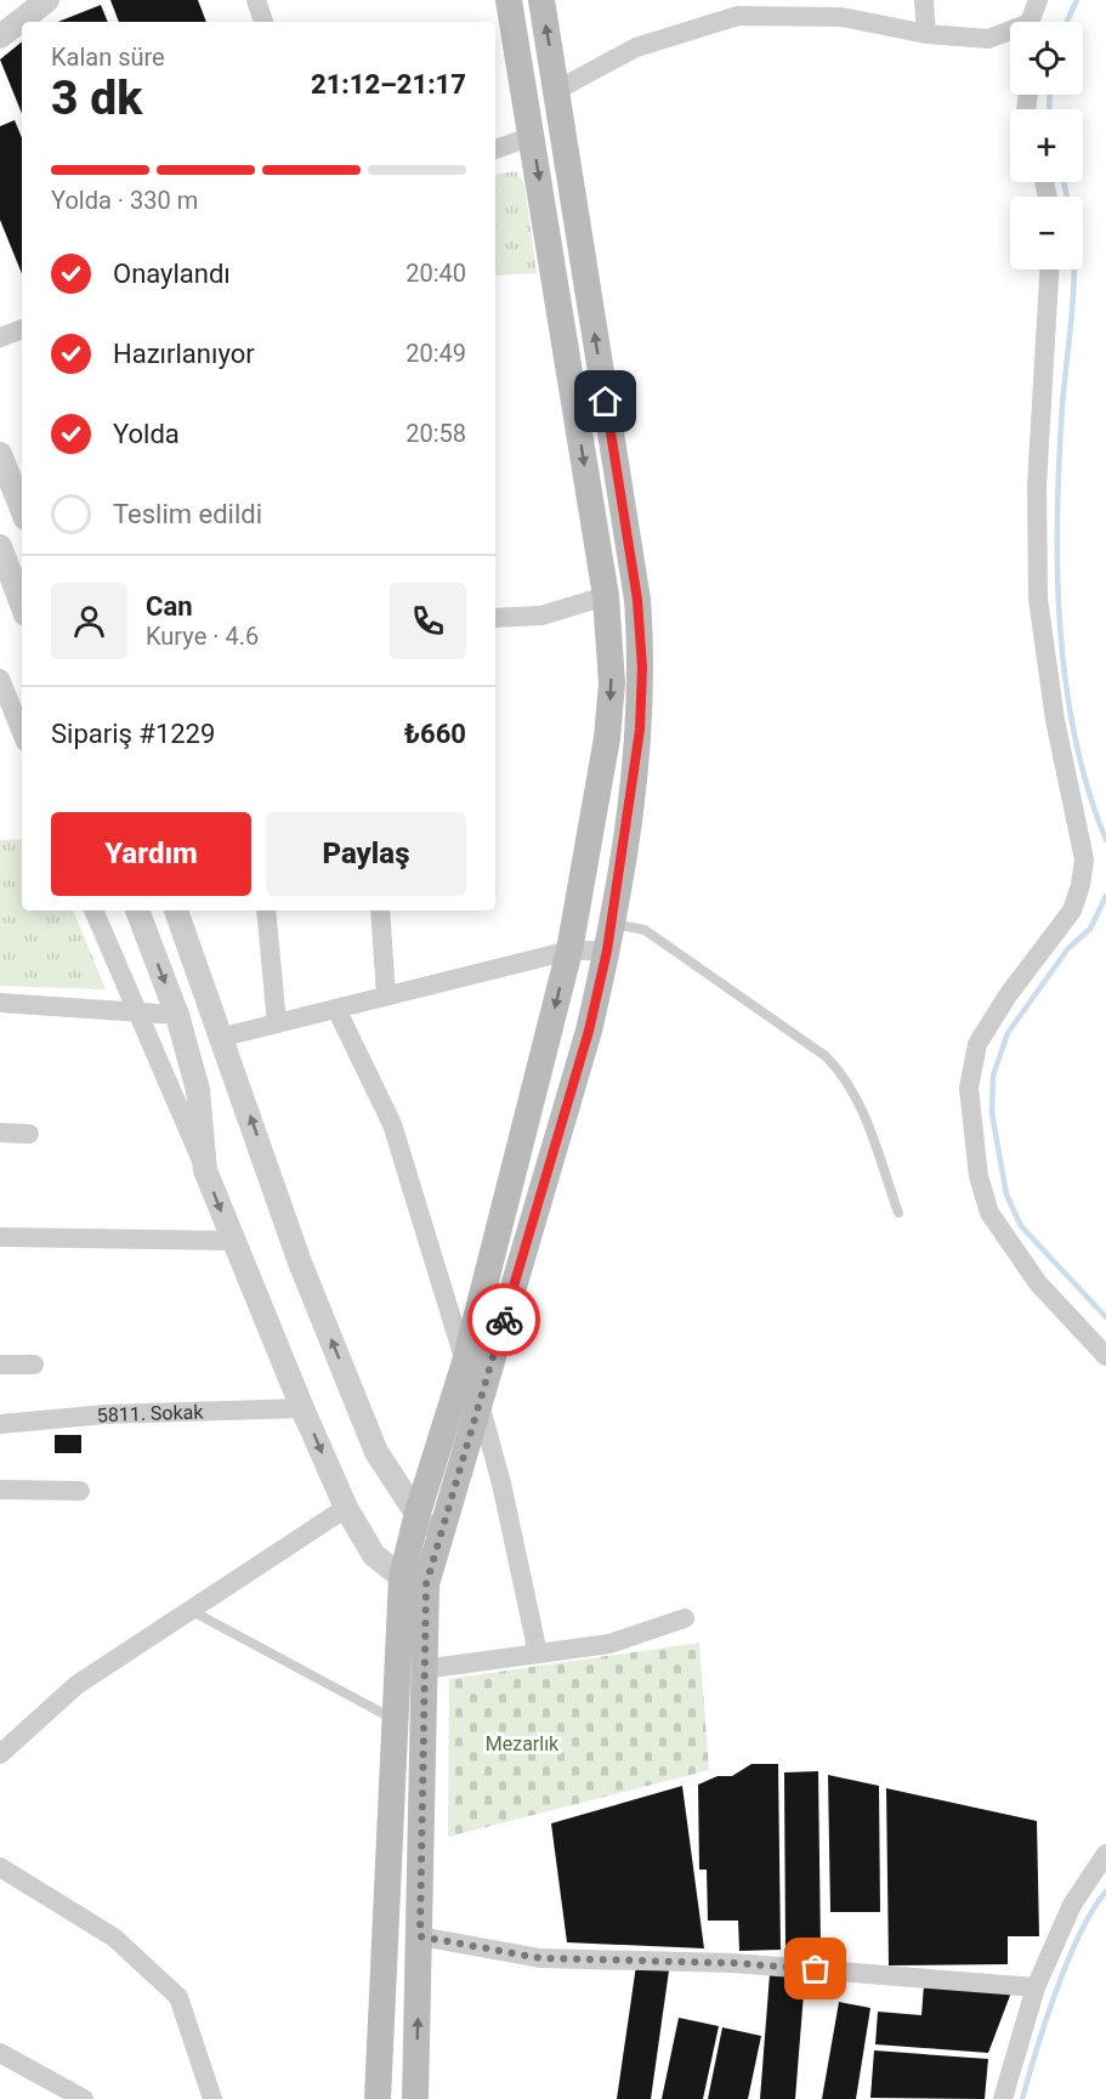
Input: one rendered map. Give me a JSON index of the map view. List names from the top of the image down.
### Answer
{
  "streets": {
    "street": ["5811. Sokak"]
  },
  "parks": ["Mezarlık"],
  "page": {
    "map_buttons": ["+", "−"],
    "heading": ["3 dk", "Kalan süre", "21:12–21:17"],
    "panel": [
      "Can",
      "Kurye · 4.6",
      "Sipariş #1229",
      "₺660"
    ],
    "bar": "Yolda · 330 m",
    "list": [
      ["Onaylandı", "20:40"],
      ["Hazırlanıyor", "20:49"],
      ["Yolda", "20:58"],
      "Teslim edildi"
    ],
    "buttons": ["Yardım", "Paylaş"]
  }
}
